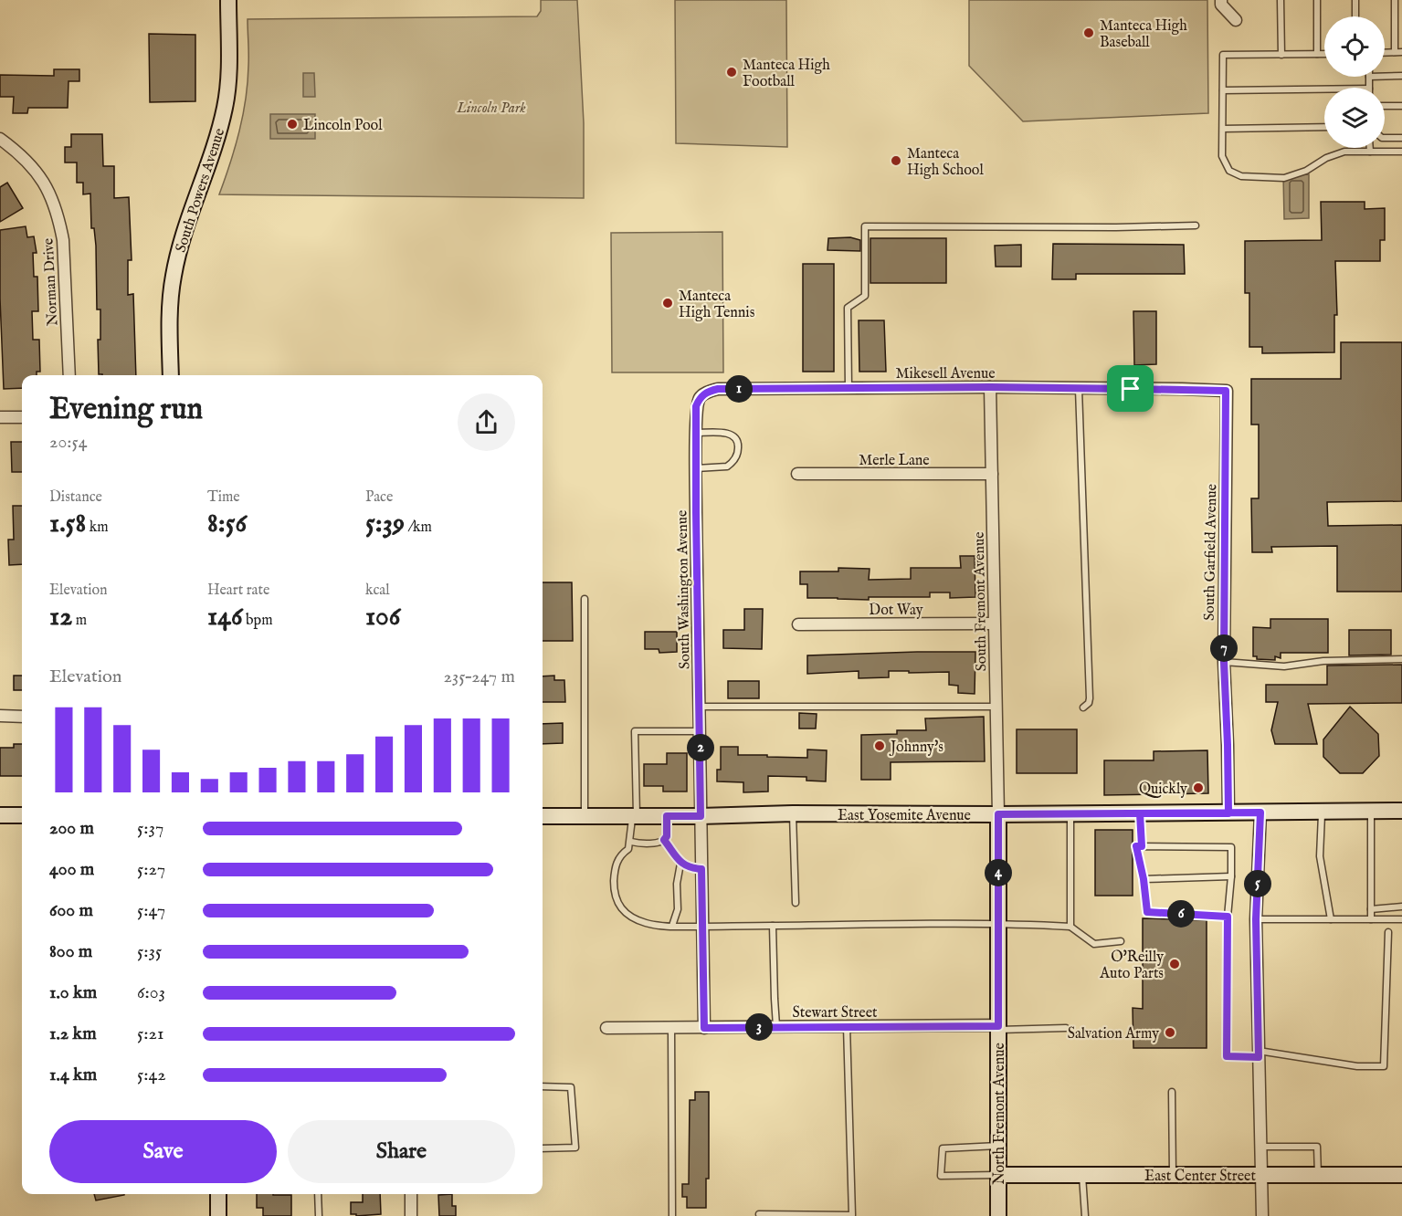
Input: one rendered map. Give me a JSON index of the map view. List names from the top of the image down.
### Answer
{
  "streets": {
    "street": [
      "South Powers Avenue",
      "Norman Drive",
      "Mikesell Avenue",
      "Merle Lane",
      "South Garfield Avenue",
      "South Washington Avenue",
      "South Fremont Avenue",
      "Dot Way",
      "East Yosemite Avenue",
      "Stewart Street",
      "North Fremont Avenue",
      "East Center Street"
    ]
  },
  "crossings": [
    ["Mikesell Avenue", "South Garfield Avenue"],
    ["Mikesell Avenue", "South Washington Avenue"],
    ["Mikesell Avenue", "South Fremont Avenue"],
    ["Merle Lane", "South Fremont Avenue"],
    ["South Garfield Avenue", "East Yosemite Avenue"],
    ["South Washington Avenue", "East Yosemite Avenue"],
    ["South Washington Avenue", "Stewart Street"],
    ["South Fremont Avenue", "Dot Way"],
    ["South Fremont Avenue", "East Yosemite Avenue"],
    ["South Fremont Avenue", "North Fremont Avenue"],
    ["East Yosemite Avenue", "North Fremont Avenue"],
    ["Stewart Street", "North Fremont Avenue"],
    ["North Fremont Avenue", "East Center Street"]
  ],
  "parks": ["Lincoln Park"],
  "places": [
    "Manteca High Baseball",
    "Manteca High Football",
    "Lincoln Pool",
    "Manteca High School",
    "Manteca High Tennis",
    "Johnny's",
    "Quickly",
    "O'Reilly Auto Parts",
    "Salvation Army"
  ],
  "page": {
    "pins": [
      "1",
      "7",
      "2",
      "4",
      "5",
      "6",
      "3"
    ],
    "heading": ["Evening run", "20:54"],
    "stats": [
      ["Distance", "1.58 km"],
      ["Time", "8:56"],
      ["Pace", "5:39 /km"],
      ["Elevation", "12 m"],
      ["Heart rate", "146 bpm"],
      ["kcal", "106"]
    ],
    "chart": ["Elevation", "235–247 m"],
    "list": [
      {
        "name": "200 m",
        "note": "5:37"
      },
      {
        "name": "400 m",
        "note": "5:27"
      },
      {
        "name": "600 m",
        "note": "5:47"
      },
      {
        "name": "800 m",
        "note": "5:35"
      },
      {
        "name": "1.0 km",
        "note": "6:03"
      },
      {
        "name": "1.2 km",
        "note": "5:21"
      },
      {
        "name": "1.4 km",
        "note": "5:42"
      }
    ],
    "buttons": ["Save", "Share"]
  }
}
